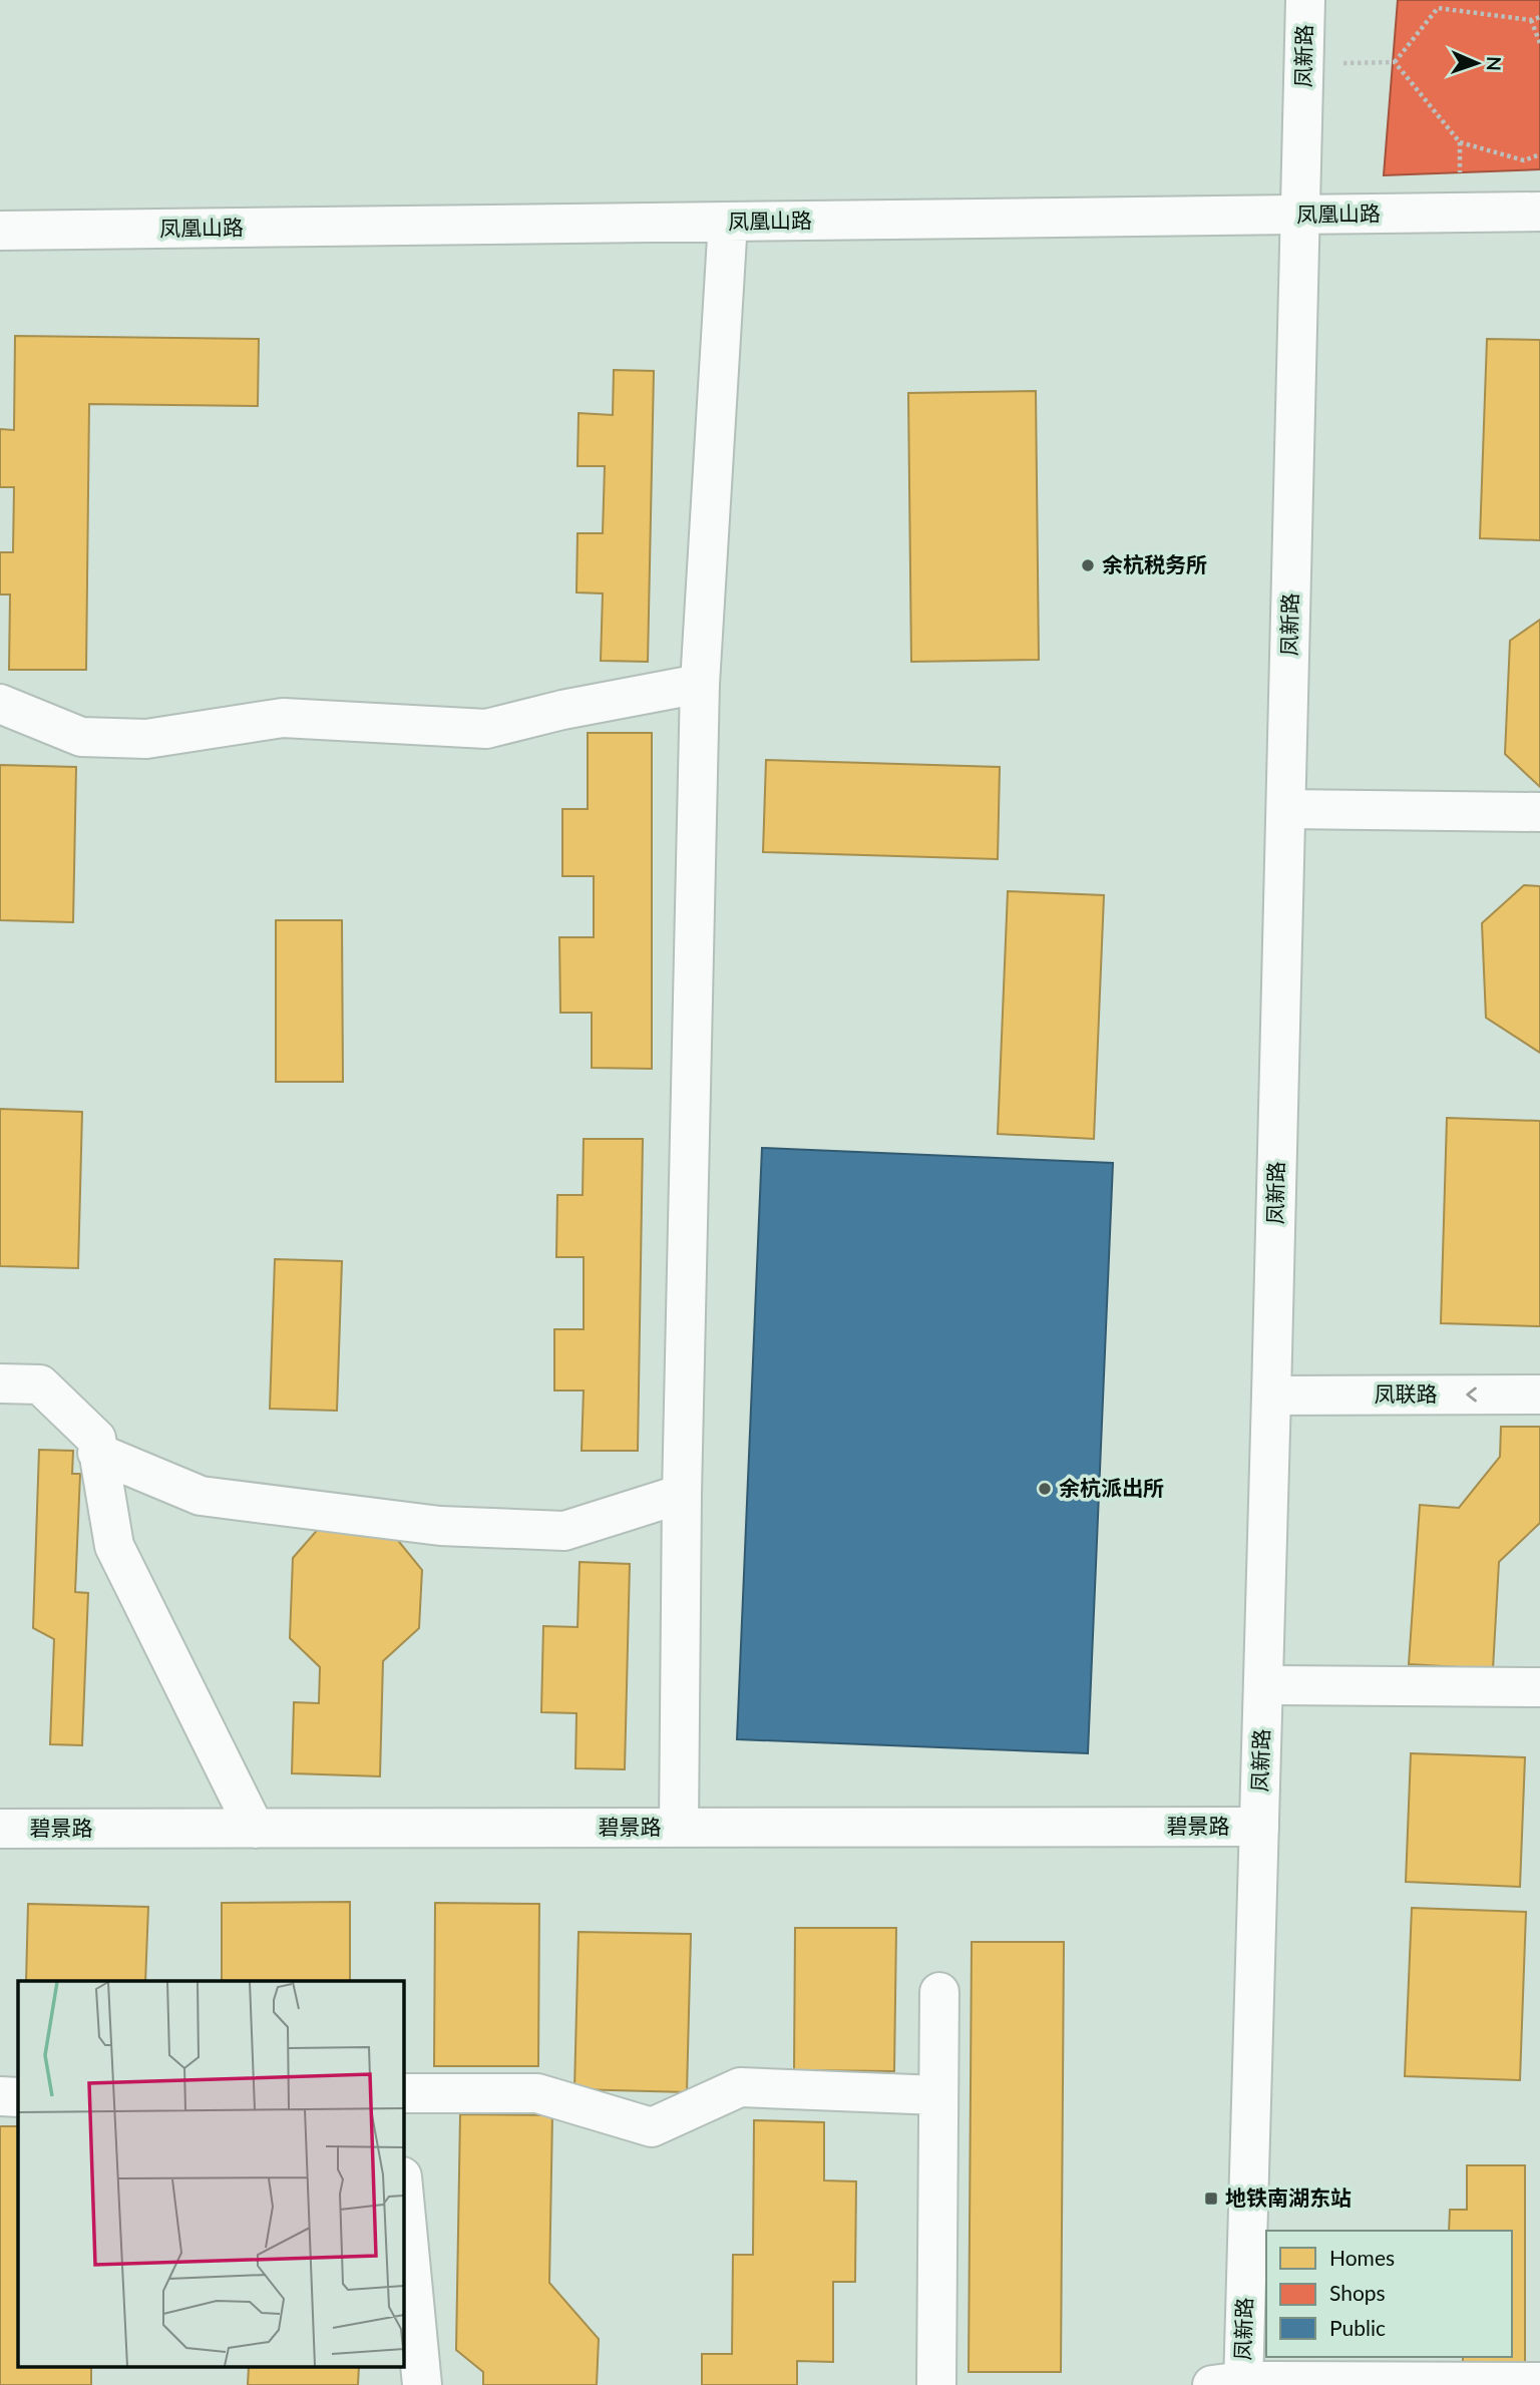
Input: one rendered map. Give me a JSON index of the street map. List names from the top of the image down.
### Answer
{
  "streets": {
    "street": [
      "凤新路",
      "凤凰山路",
      "凤联路",
      "碧景路"
    ]
  },
  "crossings": [
    ["凤新路", "凤凰山路"],
    ["凤新路", "凤联路"],
    ["凤新路", "碧景路"]
  ],
  "places": {
    "other": ["余杭税务所", "余杭派出所"],
    "transit": ["地铁南湖东站"]
  },
  "legend": ["Homes", "Shops", "Public"],
  "north": "right"
}
